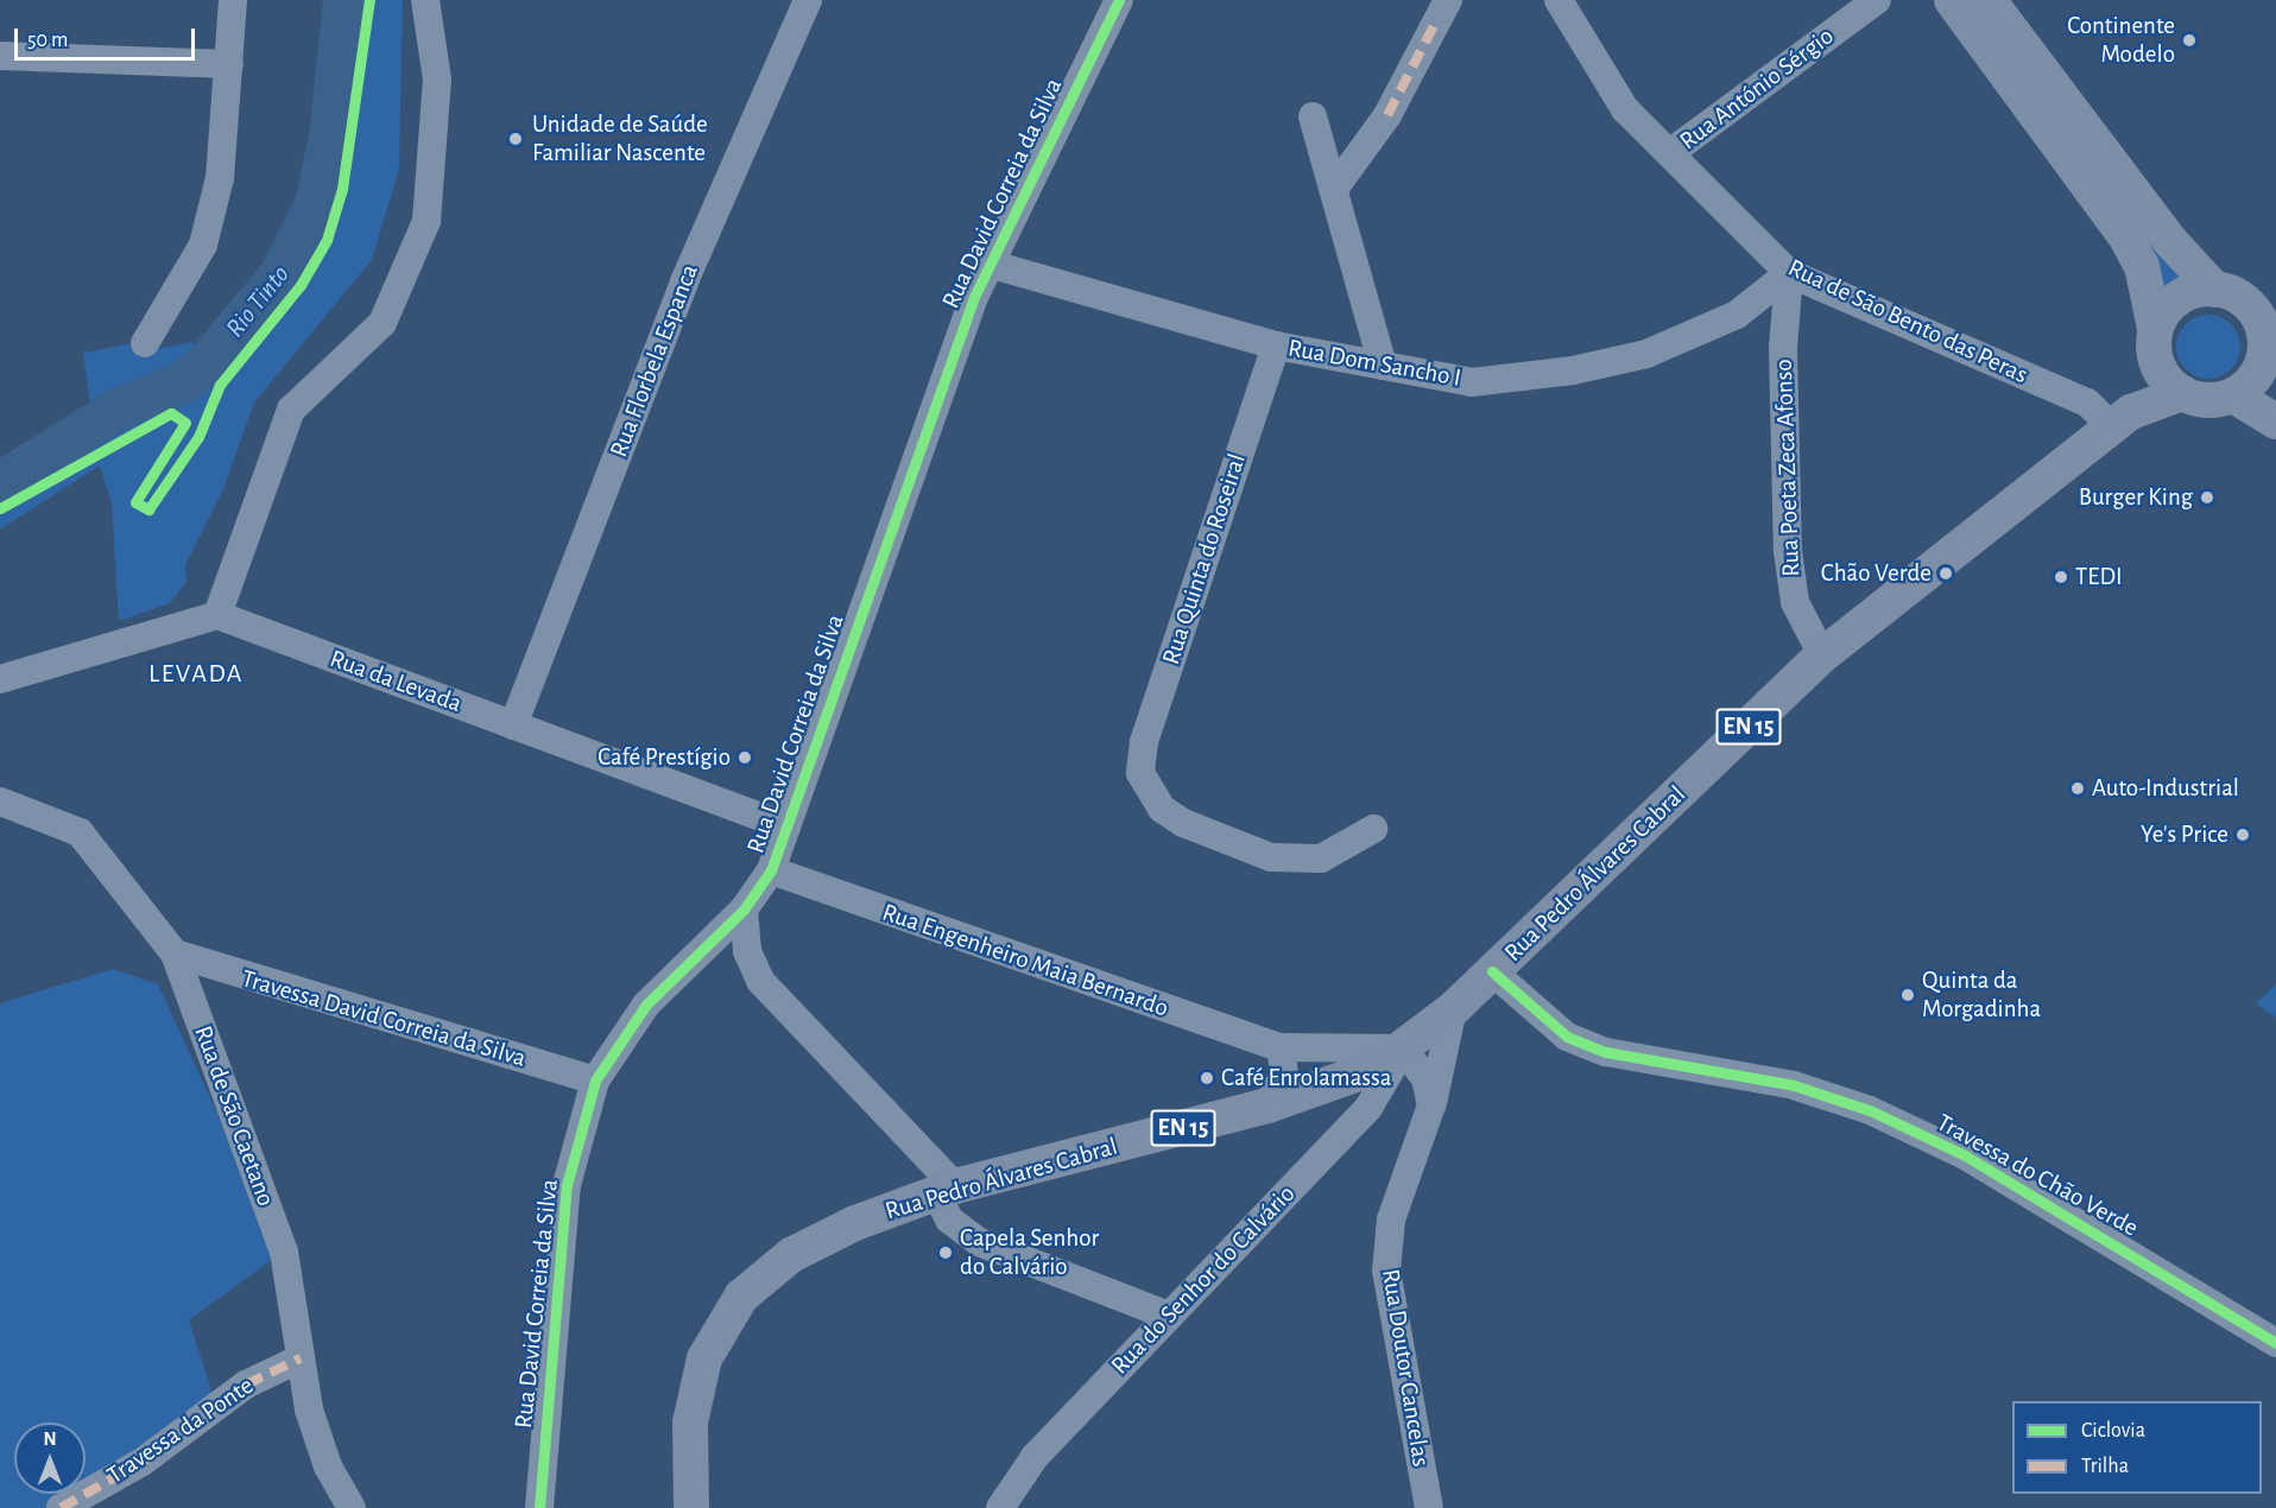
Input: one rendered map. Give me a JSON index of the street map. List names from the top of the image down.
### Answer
{
  "streets": {
    "main road": ["EN 15", "Rua Pedro Álvares Cabral"],
    "street": [
      "Rua António Sérgio",
      "Rua David Correia da Silva",
      "Rua de São Bento das Peras",
      "Rua Florbela Espanca",
      "Rua Dom Sancho I",
      "Rua Poeta Zeca Afonso",
      "Rua Quinta do Roseiral",
      "Rua da Levada",
      "Rua Engenheiro Maia Bernardo",
      "Travessa David Correia da Silva",
      "Rua de São Caetano",
      "Travessa do Chão Verde",
      "Rua do Senhor do Calvário",
      "Rua Doutor Cancelas",
      "Travessa da Ponte"
    ]
  },
  "crossings": [
    ["Rua António Sérgio", "Rua de São Bento das Peras"],
    ["Rua David Correia da Silva", "Rua Dom Sancho I"],
    ["Rua David Correia da Silva", "Rua da Levada"],
    ["Rua David Correia da Silva", "Rua Engenheiro Maia Bernardo"],
    ["Rua David Correia da Silva", "Travessa David Correia da Silva"],
    ["Rua de São Bento das Peras", "Rua Dom Sancho I"],
    ["Rua de São Bento das Peras", "Rua Poeta Zeca Afonso"],
    ["Rua de São Bento das Peras", "Rua Pedro Álvares Cabral"],
    ["Rua Florbela Espanca", "Rua da Levada"],
    ["Rua Dom Sancho I", "Rua Poeta Zeca Afonso"],
    ["Rua Dom Sancho I", "Rua Quinta do Roseiral"],
    ["Rua Poeta Zeca Afonso", "Rua Pedro Álvares Cabral"],
    ["EN 15", "Rua Pedro Álvares Cabral"],
    ["Rua Pedro Álvares Cabral", "Rua Engenheiro Maia Bernardo"],
    ["Rua Pedro Álvares Cabral", "Travessa do Chão Verde"],
    ["Rua Pedro Álvares Cabral", "Rua do Senhor do Calvário"],
    ["Rua Pedro Álvares Cabral", "Rua Doutor Cancelas"],
    ["Rua Engenheiro Maia Bernardo", "Rua do Senhor do Calvário"],
    ["Travessa David Correia da Silva", "Rua de São Caetano"],
    ["Rua de São Caetano", "Travessa da Ponte"]
  ],
  "districts": ["LEVADA"],
  "water": ["Rio Tinto"],
  "places": [
    "Continente Modelo",
    "Unidade de Saúde Familiar Nascente",
    "Burger King",
    "Chão Verde",
    "TEDI",
    "Café Prestígio",
    "Auto-Industrial",
    "Ye's Price",
    "Quinta da Morgadinha",
    "Café Enrolamassa",
    "Capela Senhor do Calvário"
  ],
  "legend": ["Ciclovia", "Trilha"],
  "scale_bar": "50 m",
  "north": "top"
}
